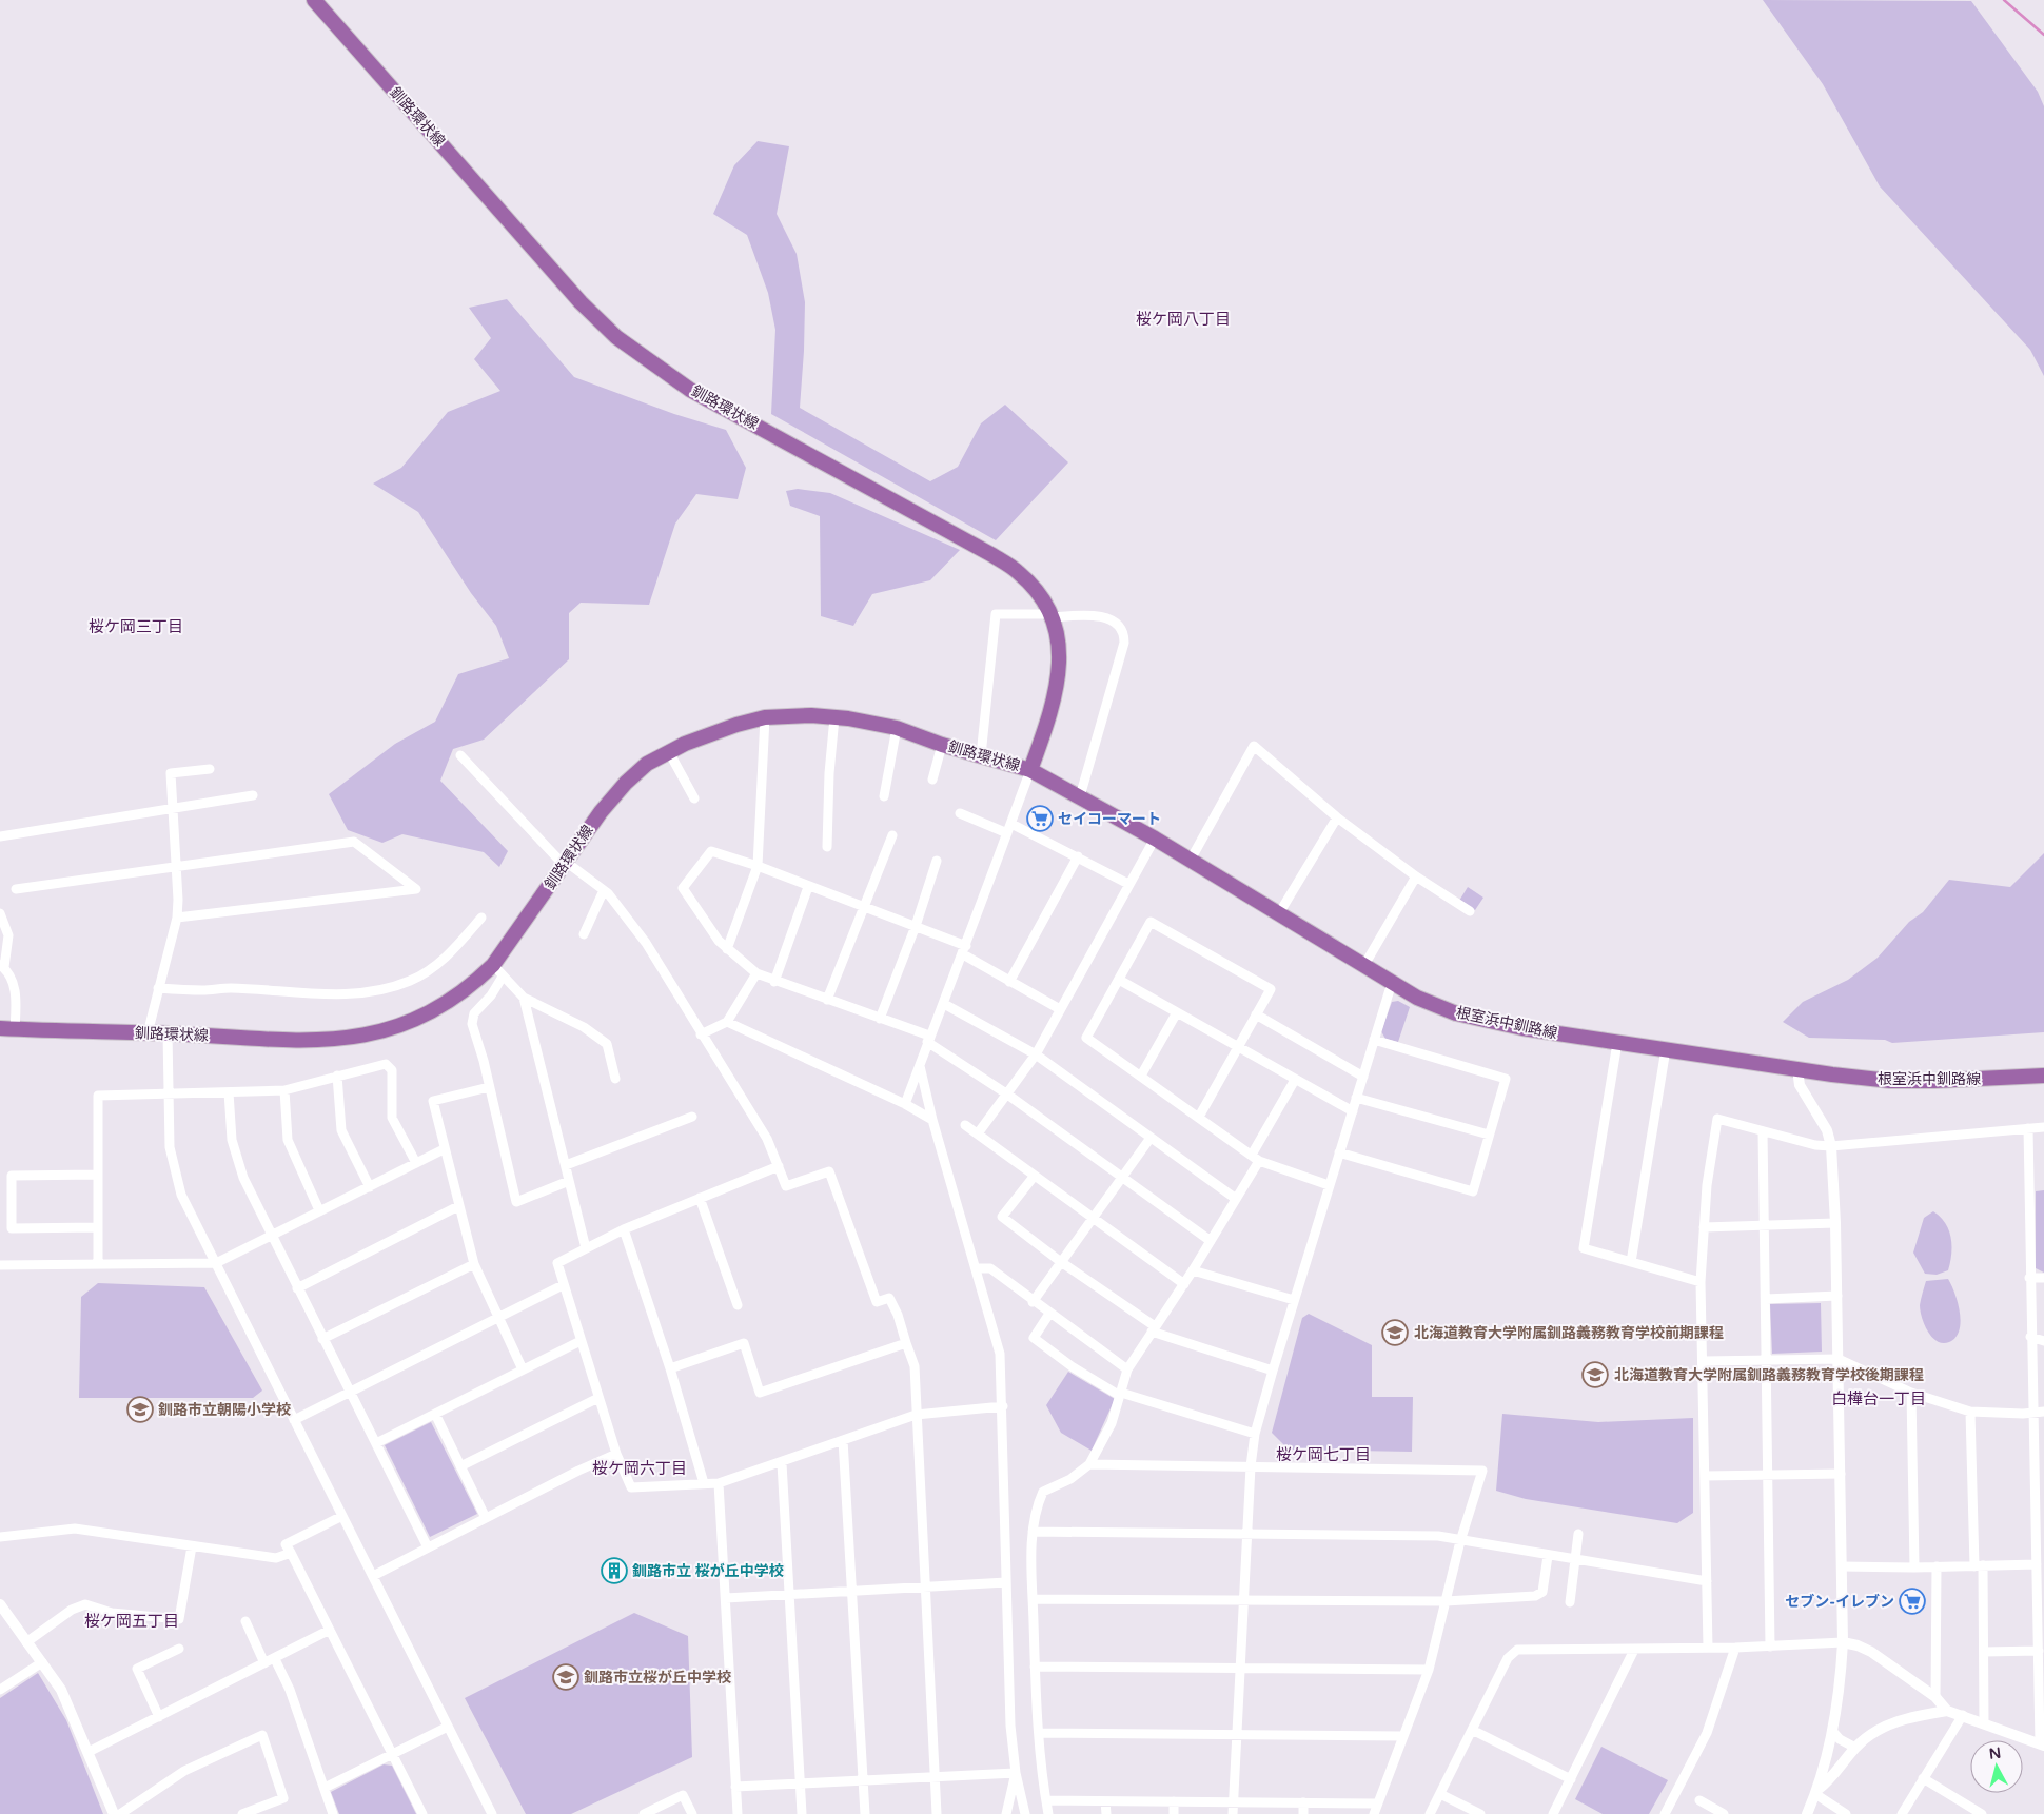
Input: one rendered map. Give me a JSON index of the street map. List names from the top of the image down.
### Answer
{
  "streets": {
    "main road": ["釧路環状線", "根室浜中釧路線"]
  },
  "crossings": [
    ["釧路環状線", "根室浜中釧路線"]
  ],
  "districts": [
    "桜ケ岡八丁目",
    "桜ケ岡三丁目",
    "白樺台一丁目",
    "桜ケ岡七丁目",
    "桜ケ岡六丁目",
    "桜ケ岡五丁目"
  ],
  "places": {
    "supermarket": ["セイコーマート", "セブン-イレブン"],
    "school or university": [
      "北海道教育大学附属釧路義務教育学校前期課程",
      "北海道教育大学附属釧路義務教育学校後期課程",
      "釧路市立朝陽小学校",
      "釧路市立桜が丘中学校"
    ],
    "building": ["釧路市立 桜が丘中学校"]
  },
  "north": "top"
}
